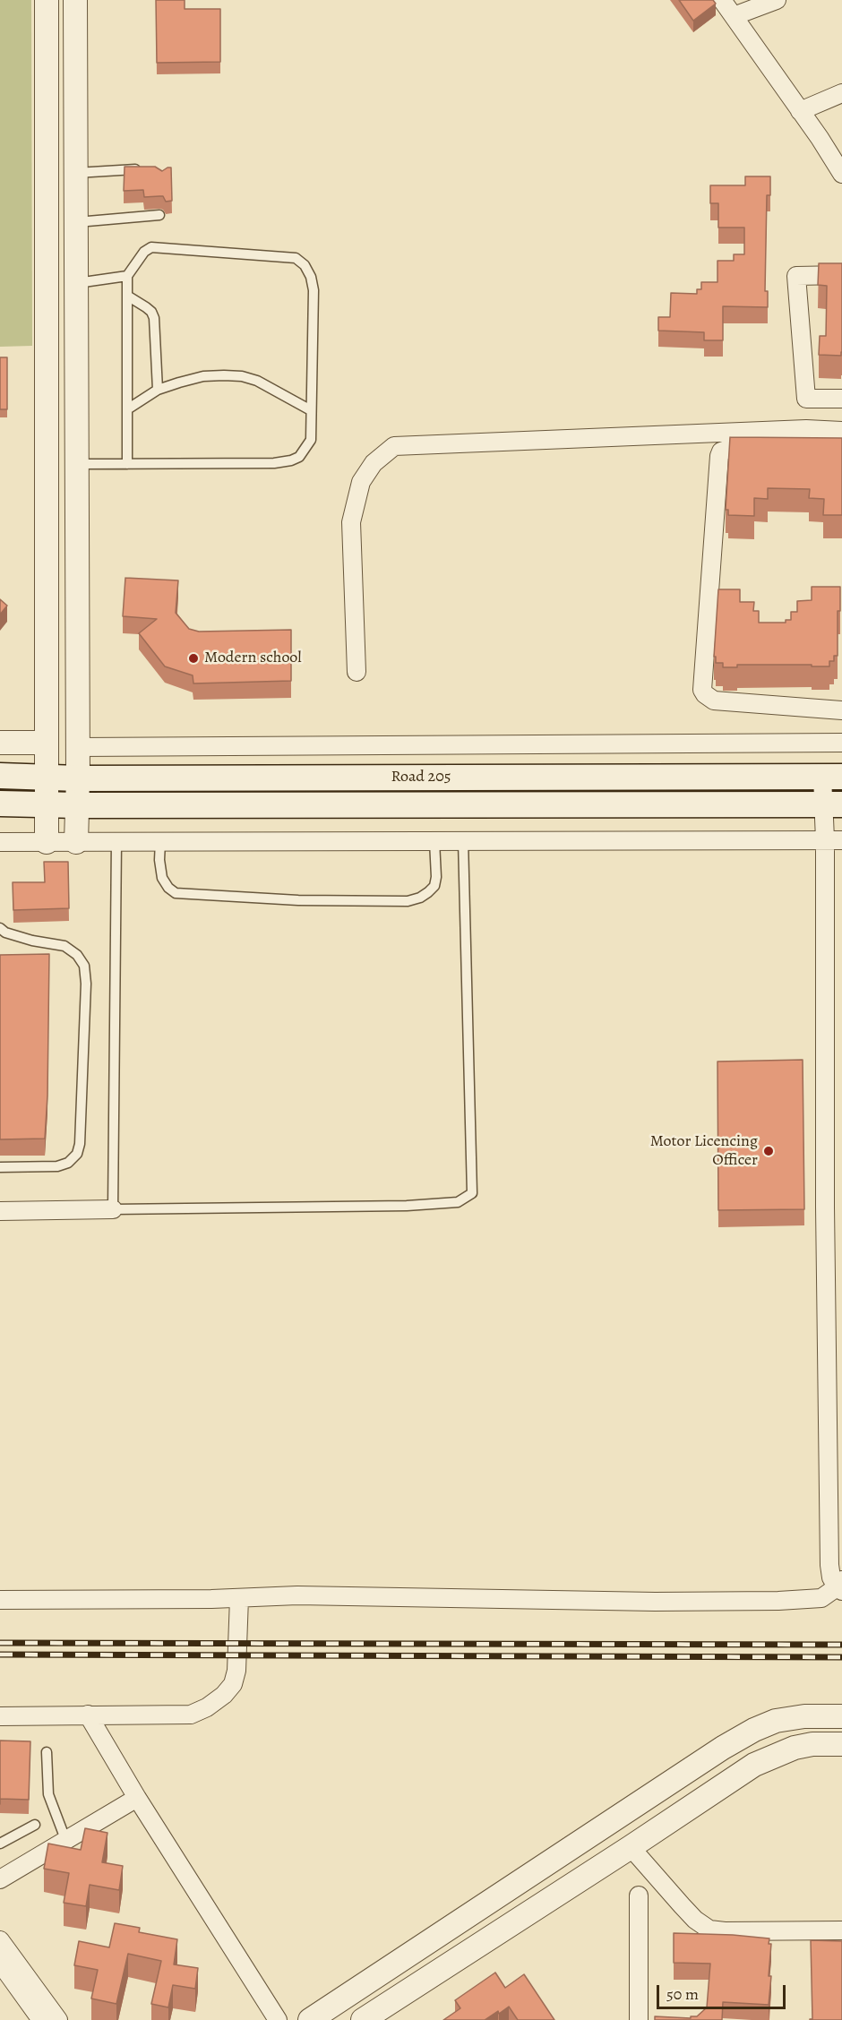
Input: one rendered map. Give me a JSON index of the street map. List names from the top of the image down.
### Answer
{
  "streets": {
    "main road": ["Road 205"]
  },
  "places": ["Modern school", "Motor Licencing Officer"],
  "scale_bar": "50 m"
}
